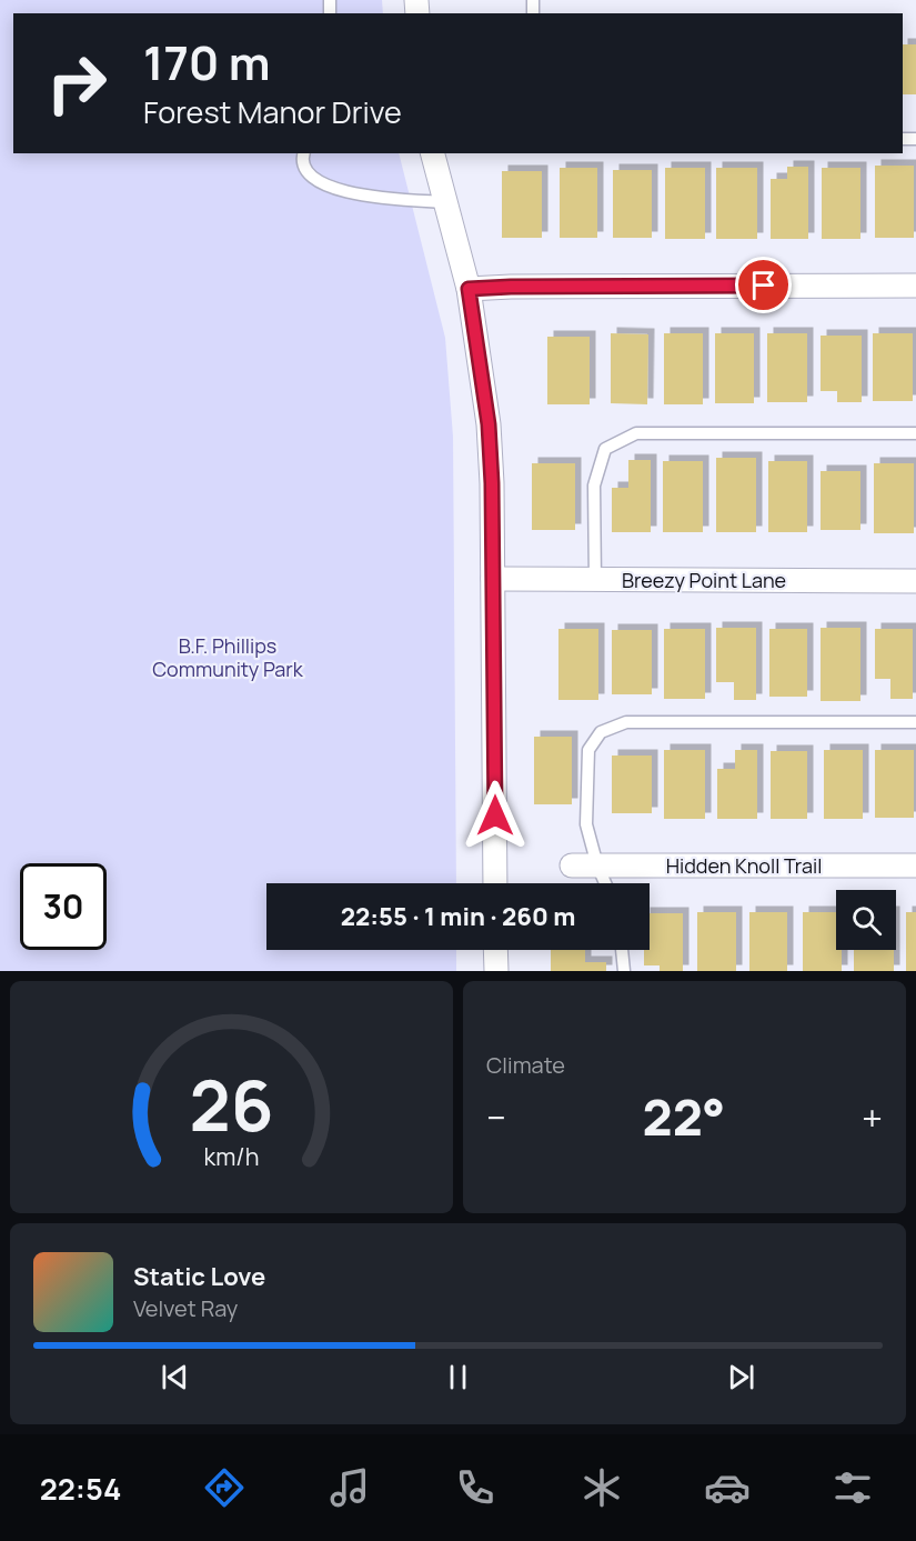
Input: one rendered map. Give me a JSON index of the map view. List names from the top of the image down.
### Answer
{
  "streets": {
    "street": ["Breezy Point Lane", "Hidden Knoll Trail"]
  },
  "parks": ["B.F. Phillips Community Park"],
  "page": {
    "turn": ["170 m", "Forest Manor Drive"],
    "limit": "30",
    "trip": "22:55 · 1 min · 260 m",
    "tile": "Climate",
    "heat": ["−", "22°", "+"],
    "song": ["Static Love", "Velvet Ray"],
    "tabs": "22:54",
    "gauge": ["26", "km/h"]
  }
}
